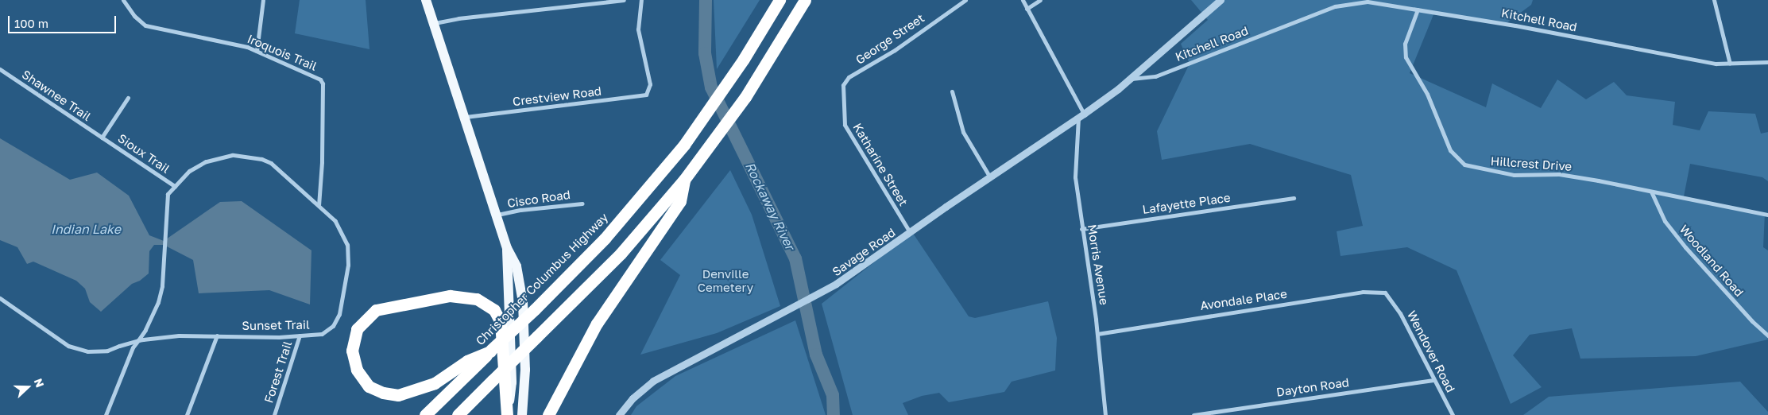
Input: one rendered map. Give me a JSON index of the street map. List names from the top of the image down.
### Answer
{
  "streets": {
    "highway": ["Christopher Columbus Highway"],
    "street": [
      "Kitchell Road",
      "George Street",
      "Iroquois Trail",
      "Shawnee Trail",
      "Crestview Road",
      "Sioux Trail",
      "Hillcrest Drive",
      "Katharine Street",
      "Cisco Road",
      "Lafayette Place",
      "Savage Road",
      "Woodland Road",
      "Morris Avenue",
      "Avondale Place",
      "Sunset Trail",
      "Wendover Road",
      "Forest Trail",
      "Dayton Road"
    ]
  },
  "crossings": [
    ["Kitchell Road", "Hillcrest Drive"],
    ["Kitchell Road", "Savage Road"],
    ["George Street", "Katharine Street"],
    ["Iroquois Trail", "Sunset Trail"],
    ["Shawnee Trail", "Sioux Trail"],
    ["Sioux Trail", "Sunset Trail"],
    ["Hillcrest Drive", "Woodland Road"],
    ["Katharine Street", "Savage Road"],
    ["Lafayette Place", "Morris Avenue"],
    ["Savage Road", "Morris Avenue"],
    ["Morris Avenue", "Avondale Place"],
    ["Avondale Place", "Wendover Road"],
    ["Sunset Trail", "Forest Trail"],
    ["Wendover Road", "Dayton Road"]
  ],
  "water": ["Rockaway River", "Indian Lake"],
  "parks": ["Denville Cemetery"],
  "scale_bar": "100 m",
  "north": "right"
}
